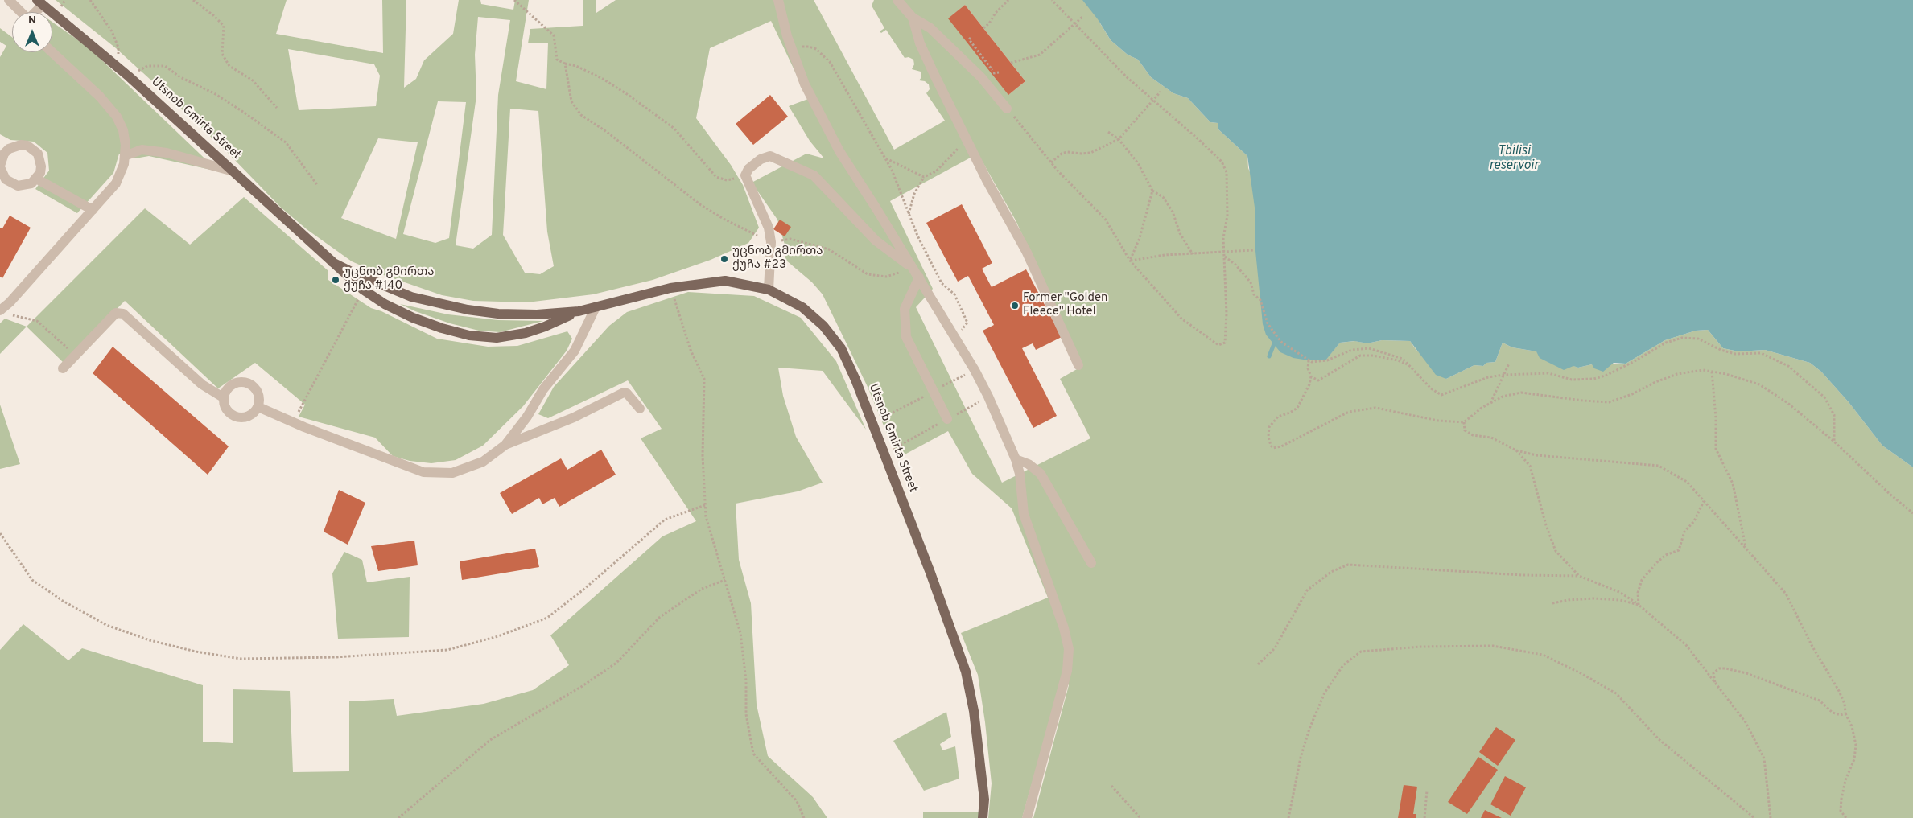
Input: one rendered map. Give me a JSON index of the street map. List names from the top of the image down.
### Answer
{
  "streets": {
    "main road": ["Utsnob Gmirta Street"]
  },
  "water": ["Tbilisi reservoir"],
  "places": ["უცნობ გმირთა ქუჩა #23", "უცნობ გმირთა ქუჩა #140", "Former \"Golden Fleece\" Hotel"],
  "north": "top"
}
